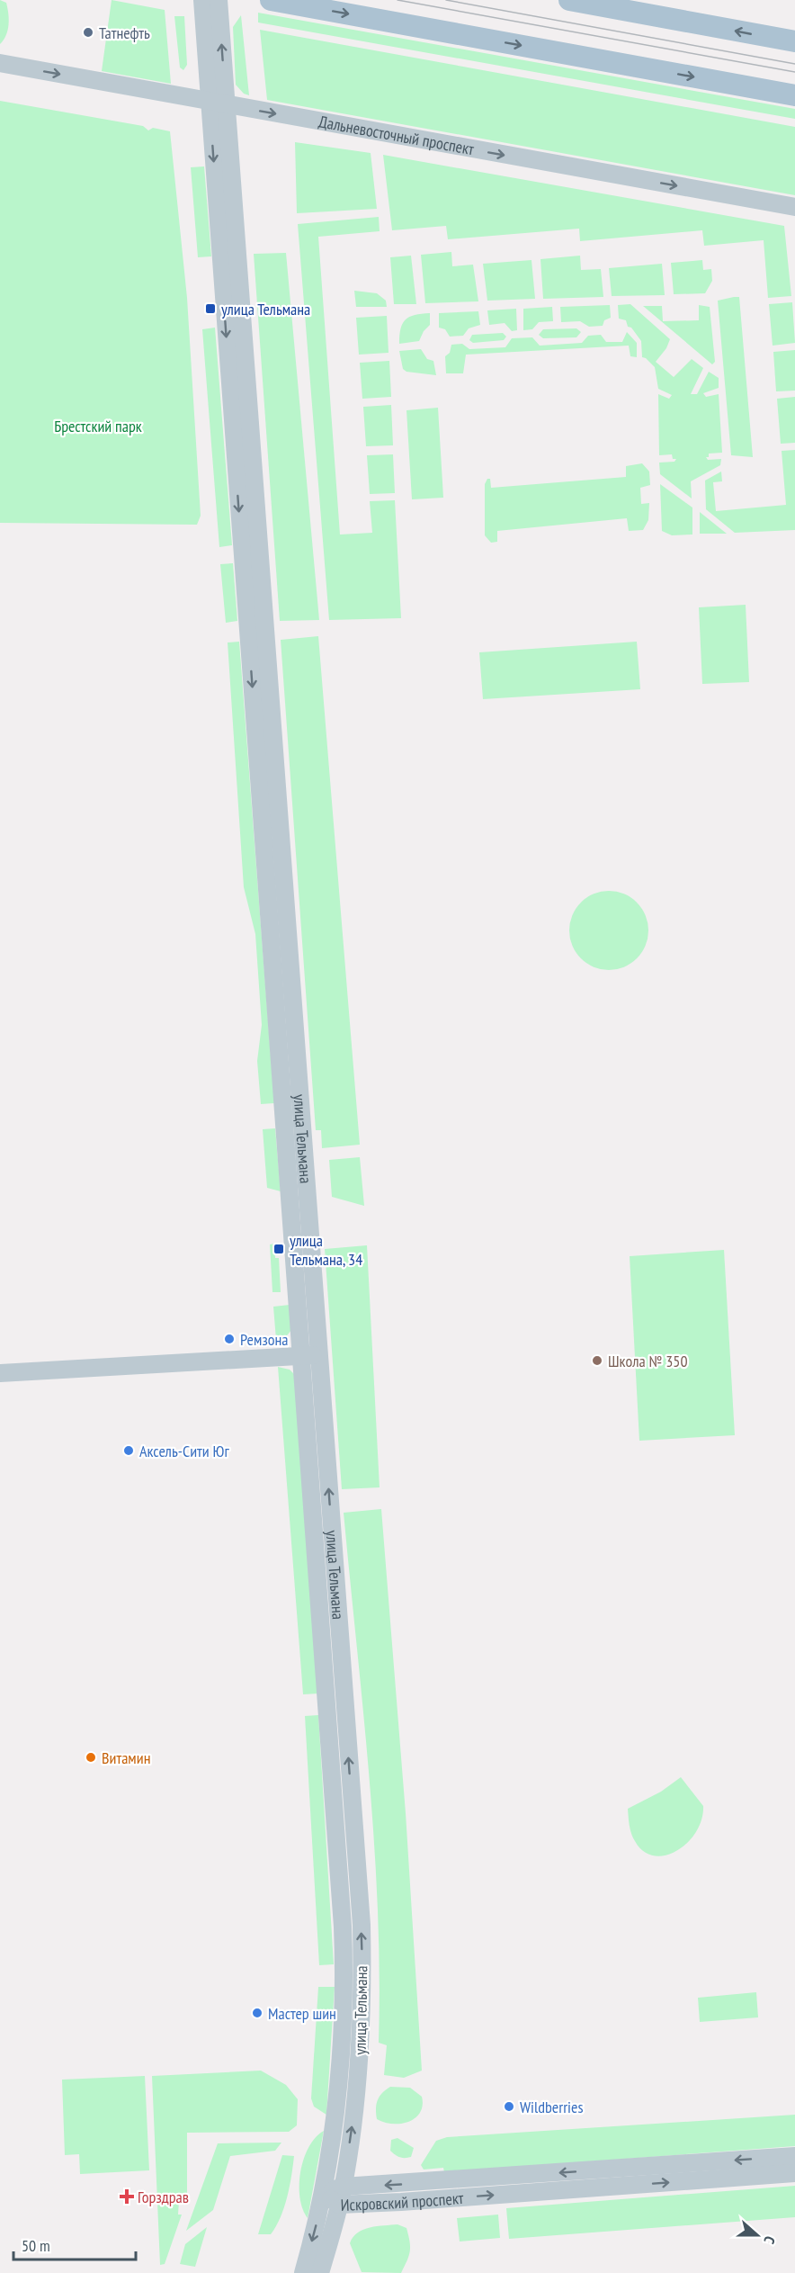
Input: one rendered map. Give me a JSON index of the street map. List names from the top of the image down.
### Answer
{
  "streets": {
    "street": ["Дальневосточный проспект", "улица Тельмана", "Искровский проспект"]
  },
  "crossings": [
    ["Дальневосточный проспект", "улица Тельмана"],
    ["улица Тельмана", "Искровский проспект"]
  ],
  "one_way": ["Дальневосточный проспект"],
  "parks": ["Брестский парк"],
  "places": {
    "other": [
      "Татнефть",
      "Ремзона",
      "Школа № 350",
      "Аксель-Сити Юг",
      "Витамин",
      "Мастер шин",
      "Wildberries"
    ],
    "transit": ["улица Тельмана", "улица Тельмана, 34"],
    "health": ["Горздрав"]
  },
  "scale_bar": "50 m",
  "north": "right"
}
